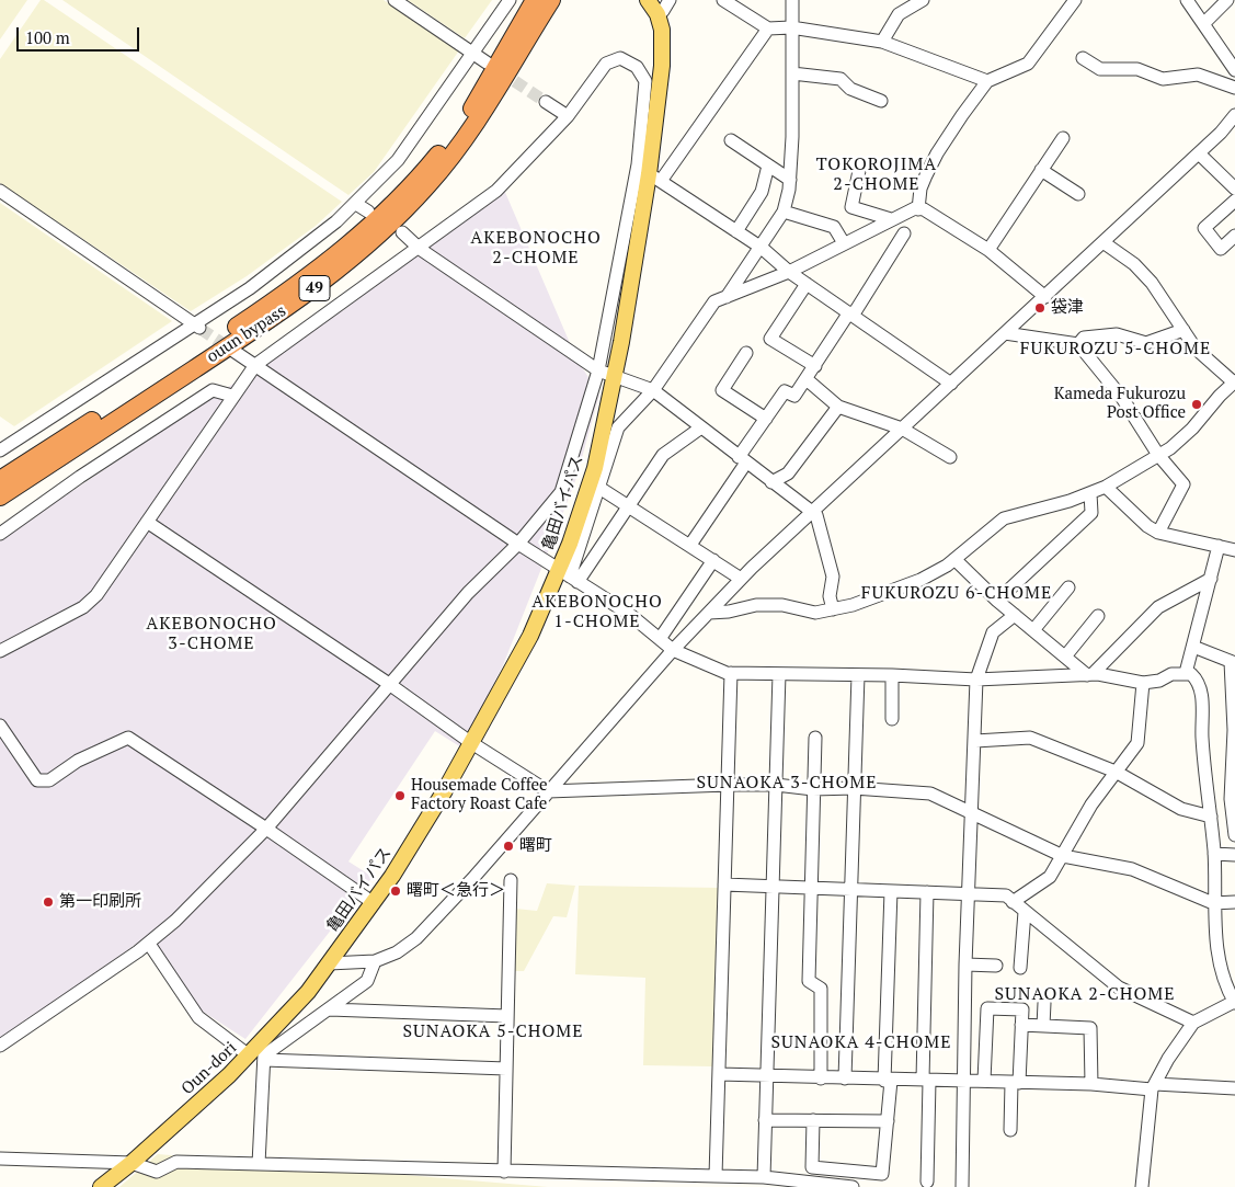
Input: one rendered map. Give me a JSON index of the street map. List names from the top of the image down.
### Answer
{
  "streets": {
    "highway": ["49", "ouun bypass"],
    "main road": ["亀田バイパス", "Oun-dori"]
  },
  "crossings": [
    ["亀田バイパス", "Oun-dori"]
  ],
  "districts": [
    "TOKOROJIMA 2-CHOME",
    "AKEBONOCHO 2-CHOME",
    "FUKUROZU 5-CHOME",
    "FUKUROZU 6-CHOME",
    "AKEBONOCHO 1-CHOME",
    "AKEBONOCHO 3-CHOME",
    "SUNAOKA 3-CHOME",
    "SUNAOKA 2-CHOME",
    "SUNAOKA 5-CHOME",
    "SUNAOKA 4-CHOME"
  ],
  "places": [
    "袋津",
    "Kameda Fukurozu Post Office",
    "Housemade Coffee Factory Roast Cafe",
    "曙町",
    "曙町＜急行＞",
    "第一印刷所"
  ],
  "scale_bar": "100 m"
}
